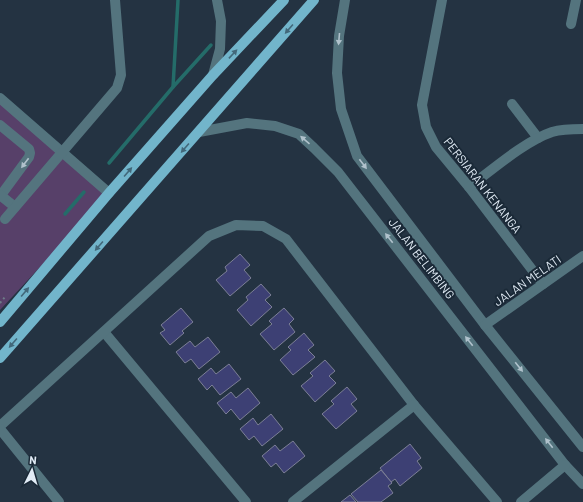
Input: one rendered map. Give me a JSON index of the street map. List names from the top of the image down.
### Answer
{
  "streets": {
    "street": ["PERSIARAN KENANGA", "JALAN BELIMBING", "JALAN MELATI"]
  },
  "crossings": [
    ["PERSIARAN KENANGA", "JALAN MELATI"],
    ["JALAN BELIMBING", "JALAN MELATI"]
  ],
  "north": "top"
}
